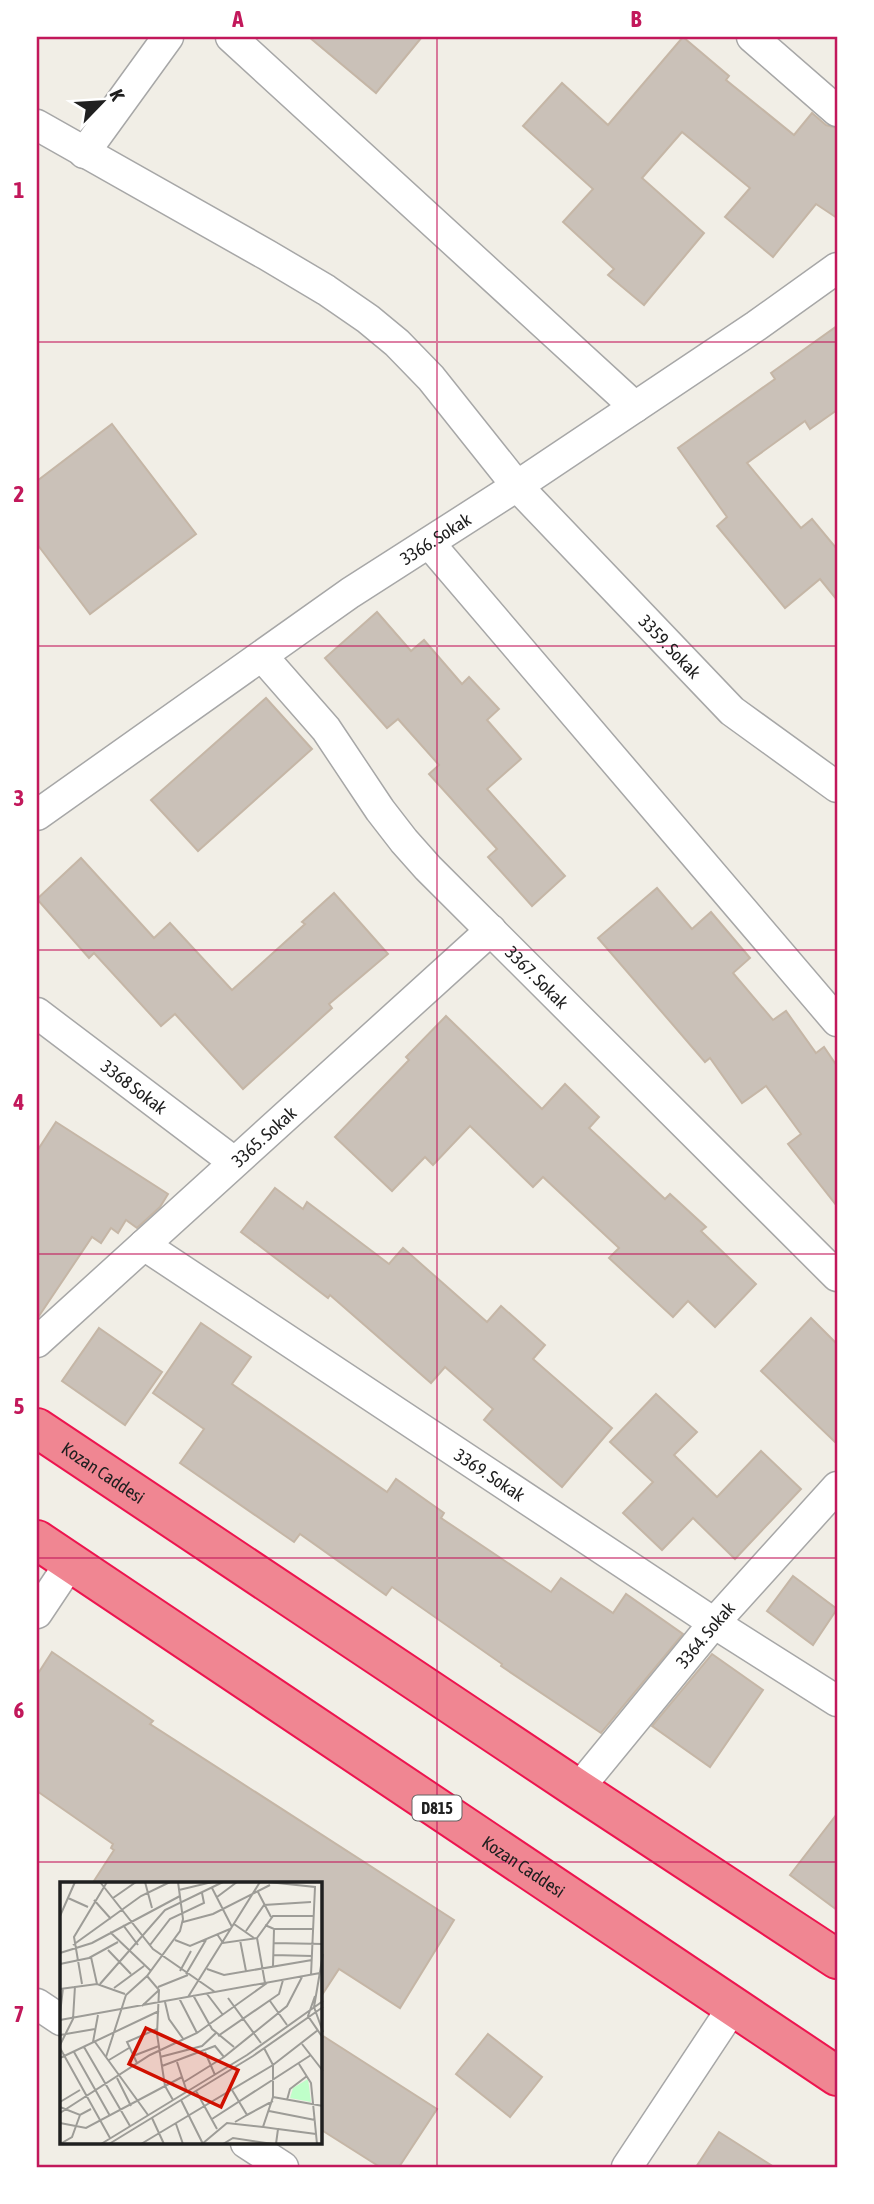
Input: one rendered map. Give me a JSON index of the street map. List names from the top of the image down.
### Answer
{
  "streets": {
    "highway": ["Kozan Caddesi", "D815"],
    "street": [
      "3366. Sokak",
      "3359. Sokak",
      "3367. Sokak",
      "3368 Sokak",
      "3365. Sokak",
      "3369. Sokak",
      "3364. Sokak"
    ]
  },
  "crossings": [
    ["3366. Sokak", "3359. Sokak"],
    ["3366. Sokak", "3367. Sokak"],
    ["3367. Sokak", "3365. Sokak"],
    ["3368 Sokak", "3365. Sokak"],
    ["3365. Sokak", "3369. Sokak"],
    ["Kozan Caddesi", "3364. Sokak"],
    ["3369. Sokak", "3364. Sokak"]
  ],
  "north": "top right",
  "grid": {
    "columns": ["A", "B"],
    "rows": [
      "1",
      "2",
      "3",
      "4",
      "5",
      "6",
      "7"
    ]
  }
}
